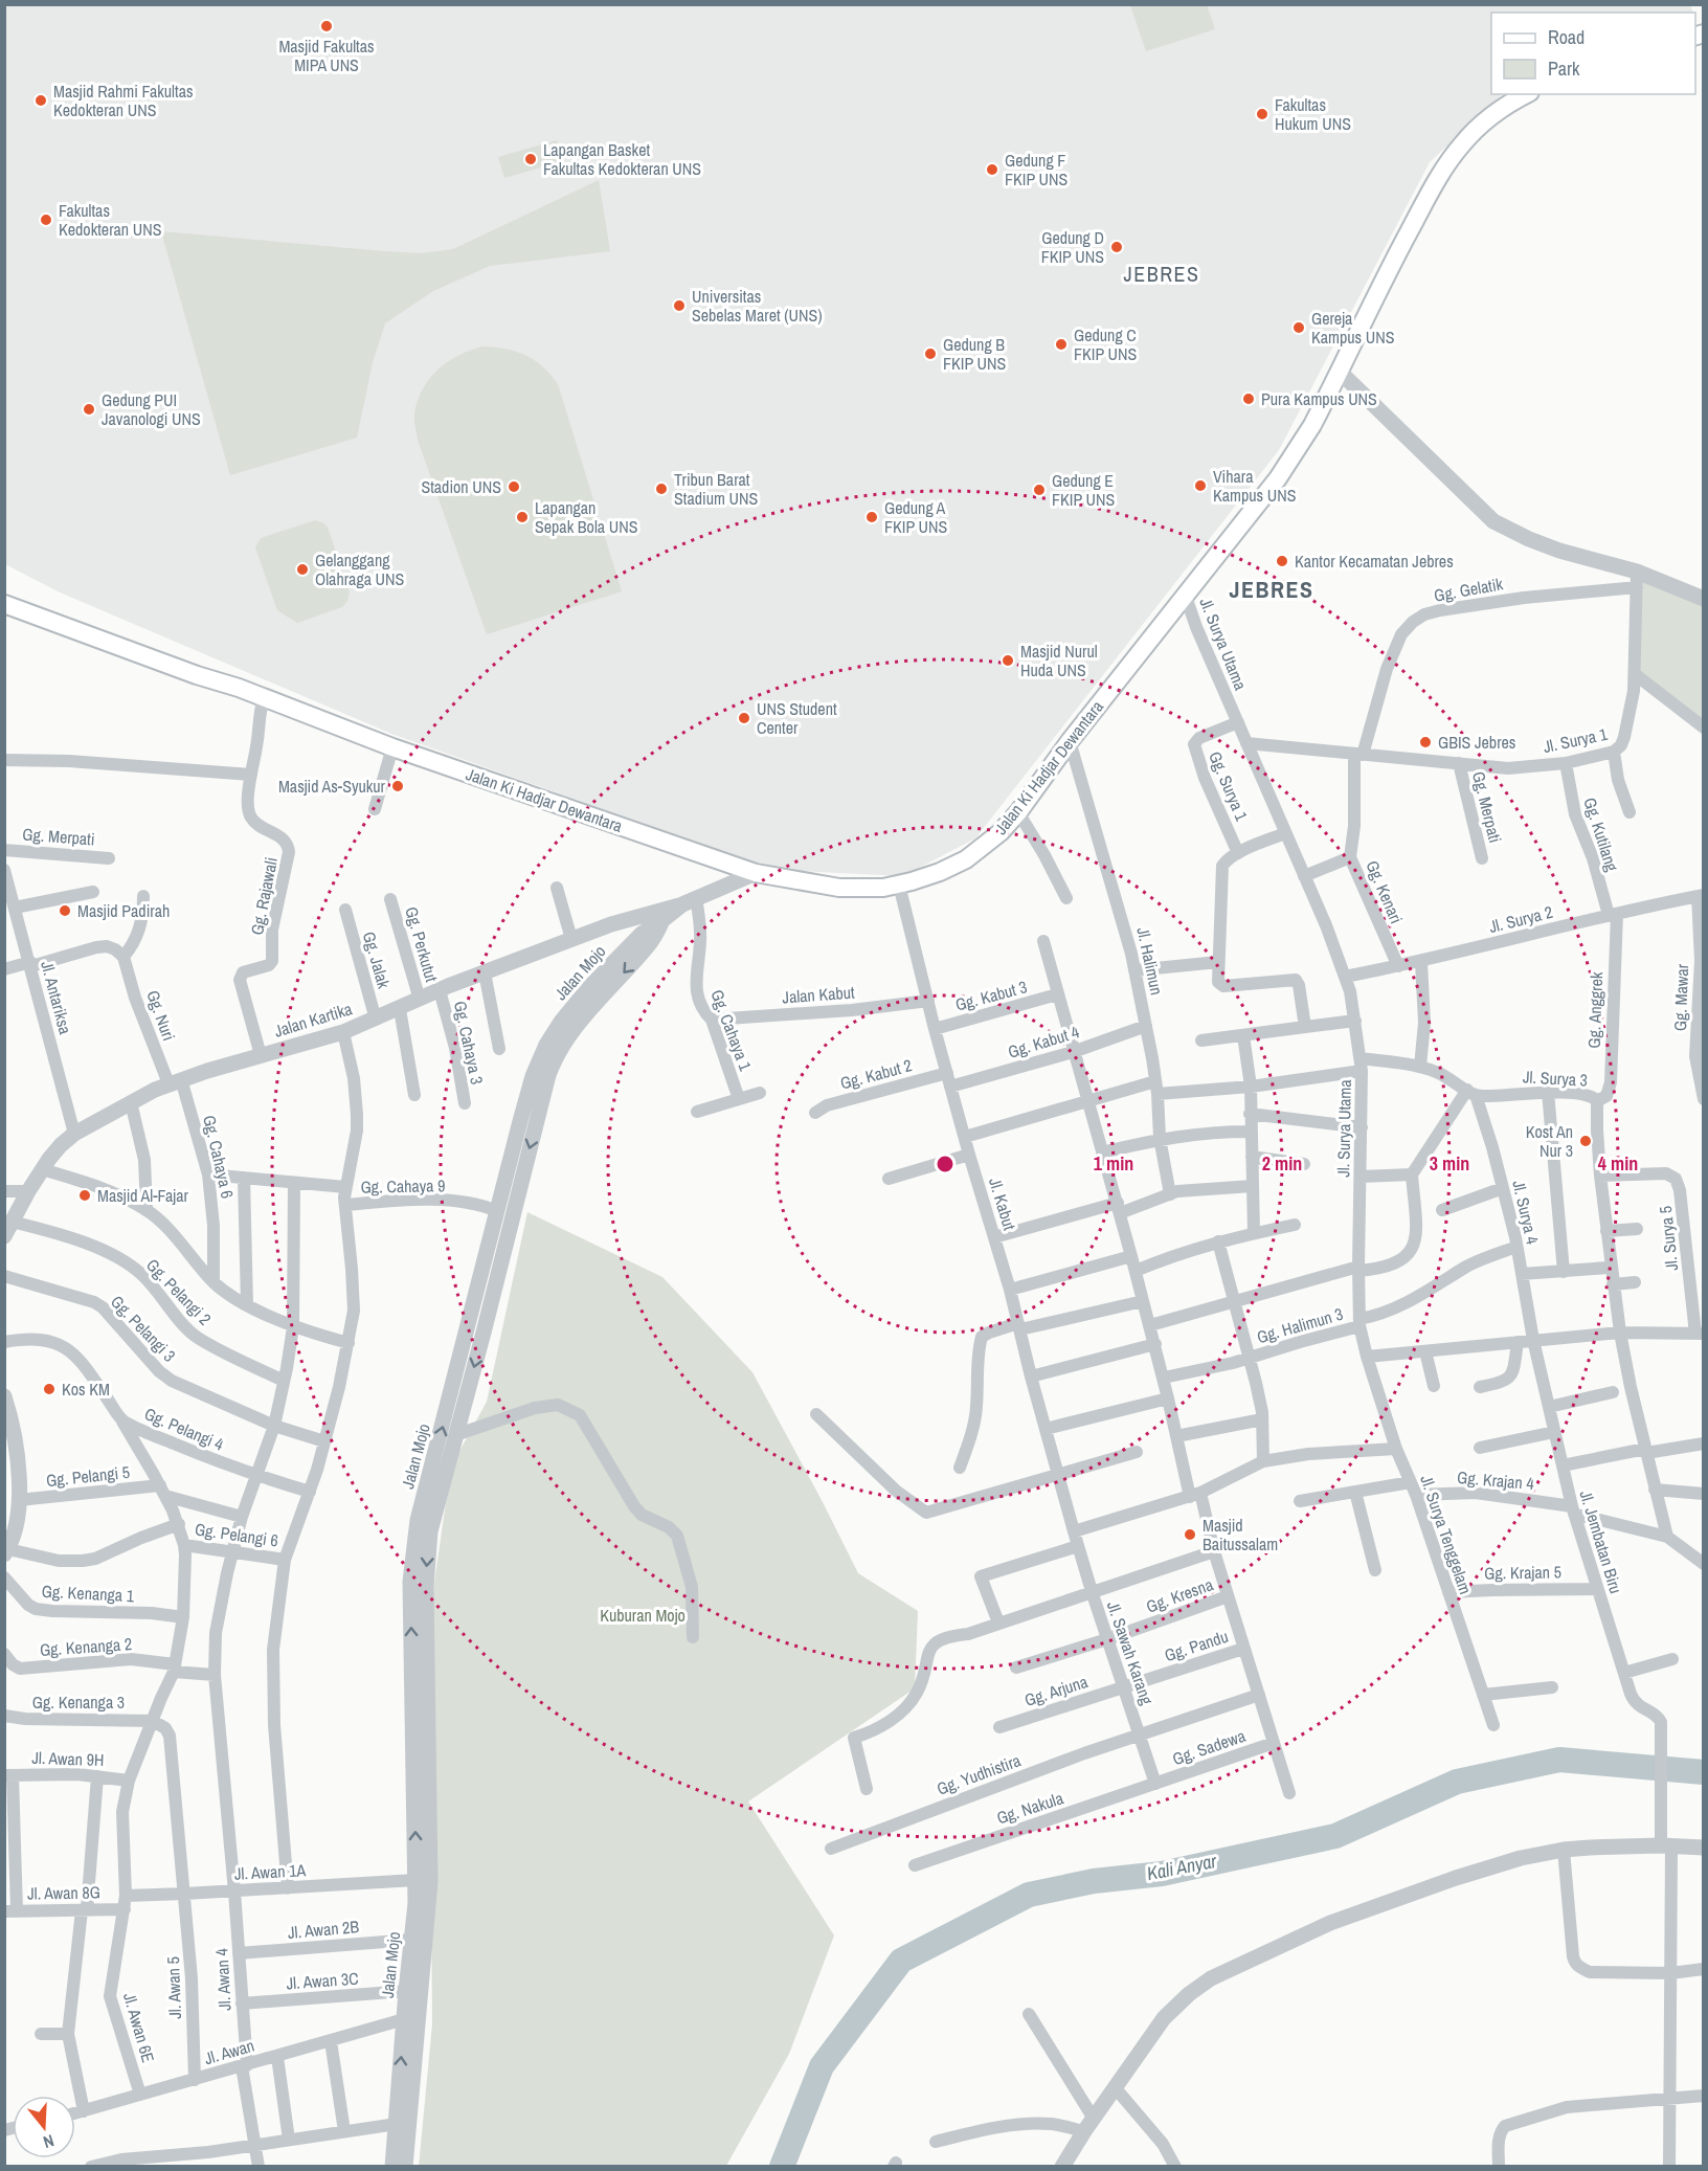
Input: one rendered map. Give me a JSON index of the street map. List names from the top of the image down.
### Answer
{
  "streets": {
    "main road": ["Jalan Ki Hadjar Dewantara"],
    "street": [
      "Gg. Gelatik",
      "Jl. Surya Utama",
      "Jl. Surya 1",
      "Gg. Surya 1",
      "Gg. Merpati",
      "Gg. Kutilang",
      "Gg. Kenari",
      "Gg. Rajawali",
      "Jl. Surya 2",
      "Gg. Perkutut",
      "Gg. Jalak",
      "Jl. Halimun",
      "Jalan Mojo",
      "Jalan Kabut",
      "Gg. Kabut 3",
      "Jl. Antariksa",
      "Gg. Mawar",
      "Gg. Anggrek",
      "Gg. Nuri",
      "Jalan Kartika",
      "Gg. Cahaya 1",
      "Gg. Kabut 4",
      "Gg. Cahaya 3",
      "Gg. Kabut 2",
      "Jl. Surya 3",
      "Gg. Cahaya 6",
      "Gg. Cahaya 9",
      "Jl. Kabut",
      "Jl. Surya 4",
      "Jl. Surya 5",
      "Gg. Pelangi 2",
      "Gg. Halimun 3",
      "Gg. Pelangi 3",
      "Gg. Pelangi 4",
      "Gg. Pelangi 5",
      "Gg. Krajan 4",
      "Gg. Pelangi 6",
      "Jl. Surya Tenggelam",
      "Jl. Jembatan Biru",
      "Gg. Krajan 5",
      "Gg. Kenanga 1",
      "Gg. Kresna",
      "Gg. Pandu",
      "Gg. Kenanga 2",
      "Jl. Sawah Karang",
      "Gg. Arjuna",
      "Gg. Kenanga 3",
      "Gg. Sadewa",
      "Jl. Awan 9H",
      "Gg. Yudhistira",
      "Gg. Nakula",
      "Jl. Awan 1A",
      "Jl. Awan 8G",
      "Jl. Awan 2B",
      "Jl. Awan 4",
      "Jl. Awan 3C",
      "Jl. Awan 5",
      "Jl. Awan 6E",
      "Jl. Awan"
    ]
  },
  "crossings": [
    ["Gg. Gelatik", "Jl. Surya 1"],
    ["Gg. Gelatik", "Gg. Kenari"],
    ["Jl. Surya Utama", "Jl. Surya 1"],
    ["Jl. Surya Utama", "Jalan Ki Hadjar Dewantara"],
    ["Jl. Surya Utama", "Gg. Surya 1"],
    ["Jl. Surya Utama", "Jl. Surya 2"],
    ["Jl. Surya Utama", "Gg. Halimun 3"],
    ["Jl. Surya Utama", "Jl. Surya Tenggelam"],
    ["Jl. Surya 1", "Gg. Merpati"],
    ["Jl. Surya 1", "Gg. Kutilang"],
    ["Jl. Surya 1", "Gg. Kenari"],
    ["Jalan Ki Hadjar Dewantara", "Jl. Halimun"],
    ["Jalan Ki Hadjar Dewantara", "Jalan Mojo"],
    ["Jalan Ki Hadjar Dewantara", "Jl. Kabut"],
    ["Gg. Kutilang", "Jl. Surya 2"],
    ["Gg. Kutilang", "Gg. Anggrek"],
    ["Gg. Kenari", "Jl. Surya 2"],
    ["Gg. Rajawali", "Jalan Kartika"],
    ["Jl. Surya 2", "Gg. Mawar"],
    ["Jl. Surya 2", "Gg. Anggrek"],
    ["Gg. Perkutut", "Jalan Kartika"],
    ["Gg. Jalak", "Jalan Kartika"],
    ["Jl. Halimun", "Gg. Kabut 4"],
    ["Jalan Mojo", "Jalan Kartika"],
    ["Jalan Mojo", "Gg. Cahaya 1"],
    ["Jalan Mojo", "Gg. Cahaya 9"],
    ["Jalan Mojo", "Jl. Awan 1A"],
    ["Jalan Mojo", "Jl. Awan 2B"],
    ["Jalan Mojo", "Jl. Awan 3C"],
    ["Jalan Mojo", "Jl. Awan"],
    ["Jalan Kabut", "Gg. Cahaya 1"],
    ["Jalan Kabut", "Jl. Kabut"],
    ["Gg. Kabut 3", "Jl. Kabut"],
    ["Jl. Antariksa", "Jalan Kartika"],
    ["Gg. Anggrek", "Jl. Surya 3"],
    ["Gg. Nuri", "Jalan Kartika"],
    ["Gg. Nuri", "Gg. Cahaya 6"],
    ["Jalan Kartika", "Gg. Cahaya 1"],
    ["Jalan Kartika", "Gg. Cahaya 3"],
    ["Jalan Kartika", "Gg. Cahaya 6"],
    ["Jalan Kartika", "Gg. Pelangi 2"],
    ["Gg. Kabut 4", "Jl. Kabut"],
    ["Gg. Kabut 2", "Jl. Kabut"],
    ["Jl. Surya 3", "Jl. Surya 4"],
    ["Jl. Surya 3", "Jl. Surya 5"],
    ["Jl. Surya 3", "Gg. Krajan 4"],
    ["Jl. Kabut", "Jl. Sawah Karang"],
    ["Jl. Surya 4", "Gg. Halimun 3"],
    ["Jl. Surya 4", "Jl. Jembatan Biru"],
    ["Gg. Pelangi 2", "Jl. Awan 4"],
    ["Gg. Pelangi 3", "Jl. Awan 4"],
    ["Gg. Pelangi 4", "Jl. Awan 4"],
    ["Gg. Pelangi 4", "Jl. Awan 6E"],
    ["Gg. Pelangi 5", "Jl. Awan 6E"],
    ["Gg. Krajan 4", "Jl. Surya Tenggelam"],
    ["Gg. Krajan 4", "Jl. Jembatan Biru"],
    ["Gg. Pelangi 6", "Jl. Awan 4"],
    ["Gg. Pelangi 6", "Jl. Awan 6E"],
    ["Jl. Surya Tenggelam", "Gg. Krajan 5"],
    ["Jl. Jembatan Biru", "Gg. Krajan 5"],
    ["Gg. Kenanga 1", "Jl. Awan 6E"],
    ["Gg. Kresna", "Jl. Sawah Karang"],
    ["Gg. Pandu", "Jl. Sawah Karang"],
    ["Gg. Pandu", "Gg. Arjuna"],
    ["Gg. Kenanga 2", "Jl. Awan 4"],
    ["Gg. Kenanga 2", "Jl. Awan 6E"],
    ["Jl. Sawah Karang", "Gg. Arjuna"],
    ["Jl. Sawah Karang", "Gg. Sadewa"],
    ["Jl. Sawah Karang", "Gg. Yudhistira"],
    ["Jl. Sawah Karang", "Gg. Nakula"],
    ["Gg. Kenanga 3", "Jl. Awan 5"],
    ["Gg. Kenanga 3", "Jl. Awan 6E"],
    ["Gg. Sadewa", "Gg. Nakula"],
    ["Jl. Awan 9H", "Jl. Awan 6E"],
    ["Jl. Awan 1A", "Jl. Awan 8G"],
    ["Jl. Awan 1A", "Jl. Awan 4"],
    ["Jl. Awan 1A", "Jl. Awan 5"],
    ["Jl. Awan 1A", "Jl. Awan 6E"],
    ["Jl. Awan 8G", "Jl. Awan 6E"],
    ["Jl. Awan 2B", "Jl. Awan 4"],
    ["Jl. Awan 4", "Jl. Awan 3C"],
    ["Jl. Awan 4", "Jl. Awan"],
    ["Jl. Awan 5", "Jl. Awan 6E"],
    ["Jl. Awan 5", "Jl. Awan"],
    ["Jl. Awan 6E", "Jl. Awan"]
  ],
  "districts": ["JEBRES", "JEBRES"],
  "water": ["Kali Anyar"],
  "parks": ["Kuburan Mojo"],
  "places": [
    "Masjid Fakultas MIPA UNS",
    "Masjid Rahmi Fakultas Kedokteran UNS",
    "Fakultas Hukum UNS",
    "Lapangan Basket Fakultas Kedokteran UNS",
    "Gedung F FKIP UNS",
    "Fakultas Kedokteran UNS",
    "Gedung D FKIP UNS",
    "Universitas Sebelas Maret (UNS)",
    "Gereja Kampus UNS",
    "Gedung C FKIP UNS",
    "Gedung B FKIP UNS",
    "Pura Kampus UNS",
    "Gedung PUI Javanologi UNS",
    "Vihara Kampus UNS",
    "Stadion UNS",
    "Tribun Barat Stadium UNS",
    "Gedung E FKIP UNS",
    "Lapangan Sepak Bola UNS",
    "Gedung A FKIP UNS",
    "Kantor Kecamatan Jebres",
    "Gelanggang Olahraga UNS",
    "Masjid Nurul Huda UNS",
    "UNS Student Center",
    "GBIS Jebres",
    "Masjid As-Syukur",
    "Masjid Padirah",
    "Kost An Nur 3",
    "Masjid Al-Fajar",
    "Kos KM",
    "Masjid Baitussalam"
  ],
  "legend": ["Road", "Park"],
  "north": "bottom",
  "rings": [
    "1 min",
    "2 min",
    "3 min",
    "4 min"
  ]
}
